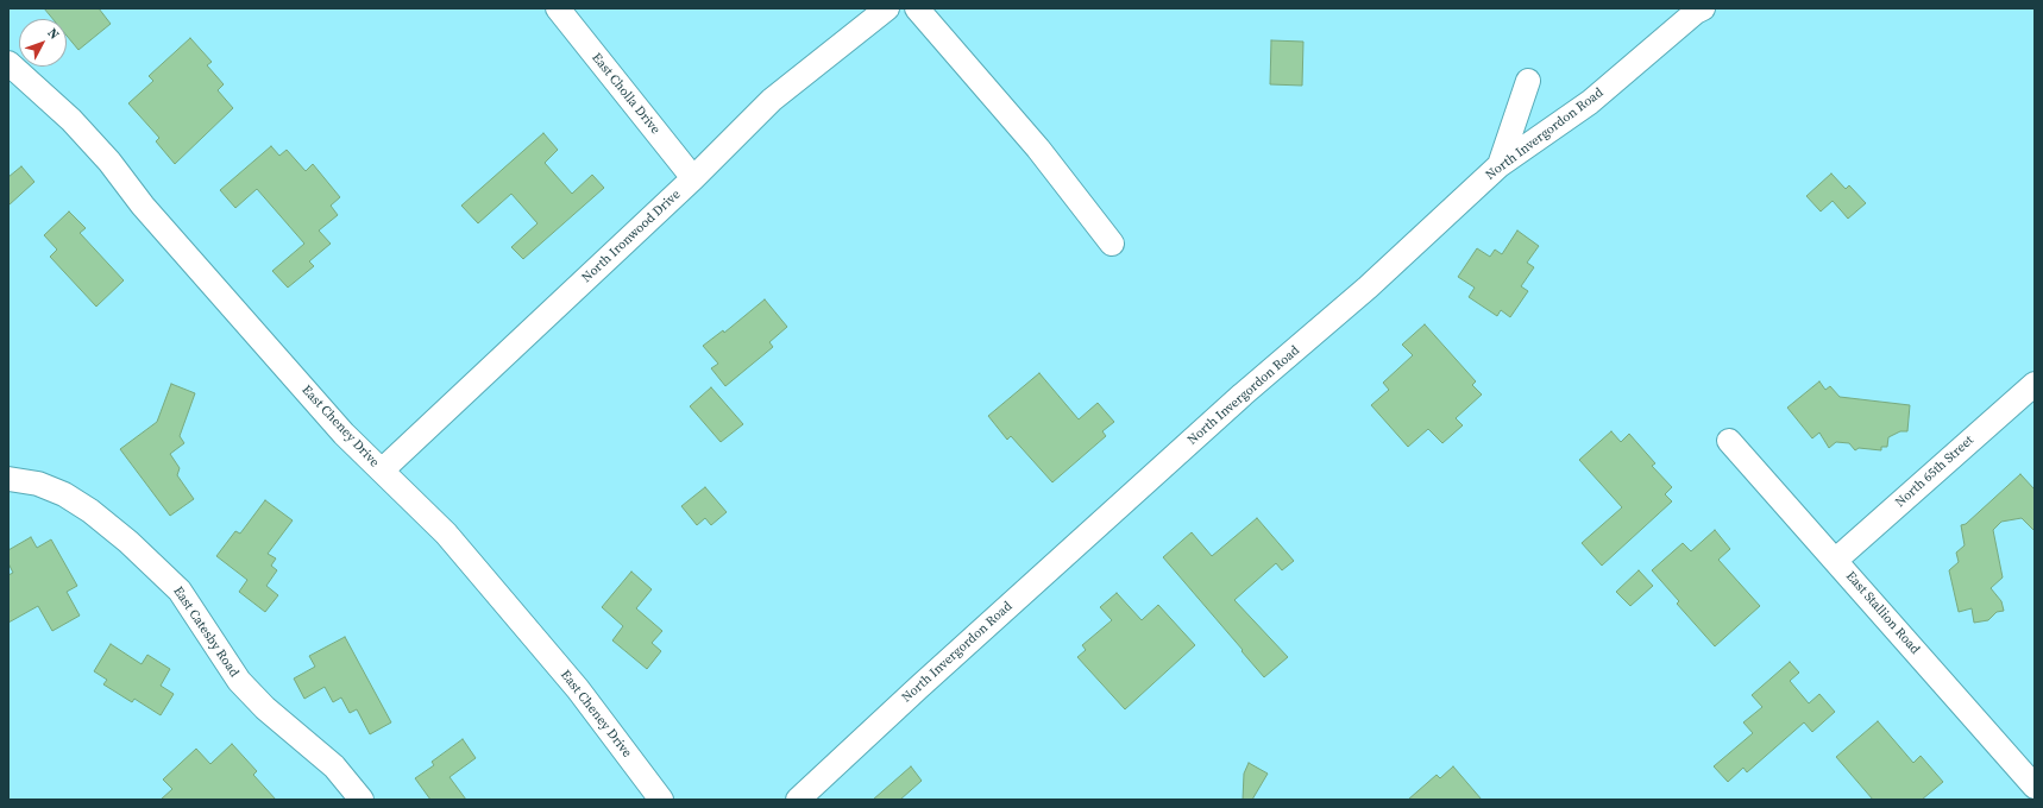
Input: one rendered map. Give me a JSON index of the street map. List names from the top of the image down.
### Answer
{
  "streets": {
    "street": [
      "East Cholla Drive",
      "North Invergordon Road",
      "North Ironwood Drive",
      "East Cheney Drive",
      "North 65th Street",
      "East Stallion Road",
      "East Catesby Road"
    ]
  },
  "crossings": [
    ["East Cholla Drive", "North Ironwood Drive"],
    ["North Ironwood Drive", "East Cheney Drive"],
    ["North 65th Street", "East Stallion Road"]
  ],
  "north": "top right"
}
